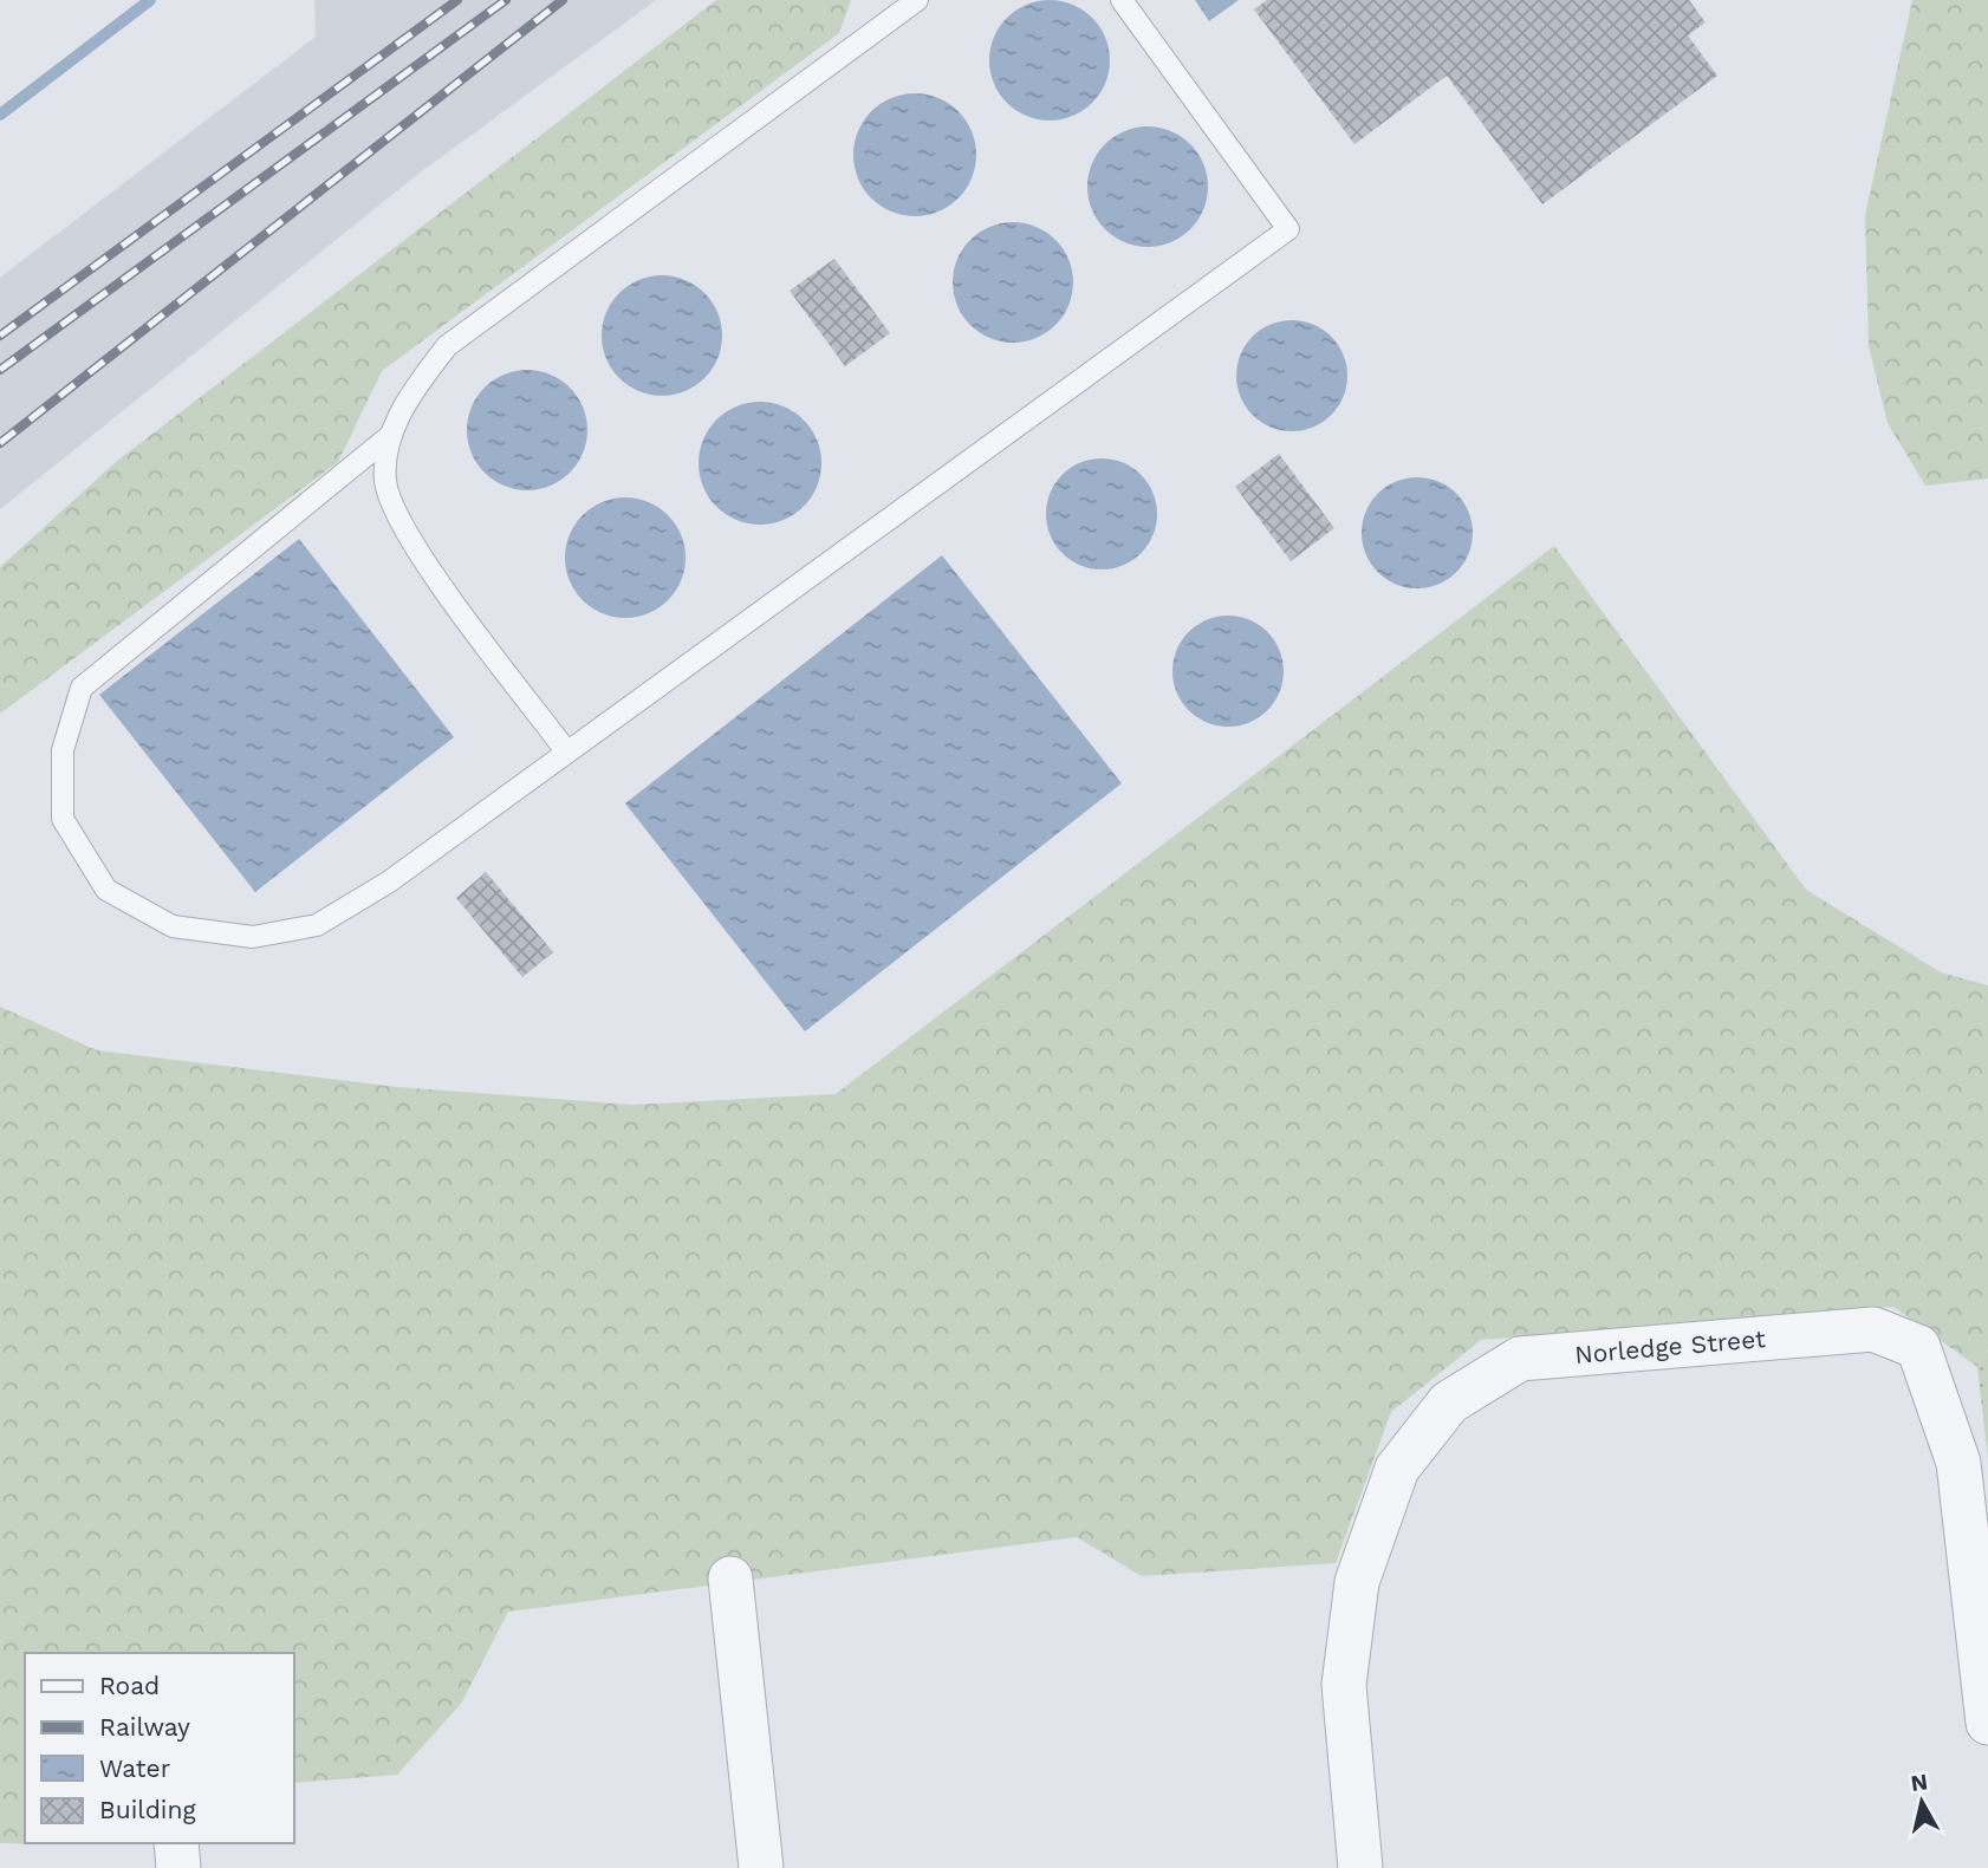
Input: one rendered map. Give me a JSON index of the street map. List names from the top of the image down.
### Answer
{
  "streets": {
    "street": ["Norledge Street"]
  },
  "legend": [
    "Road",
    "Railway",
    "Water",
    "Building"
  ],
  "north": "top"
}
